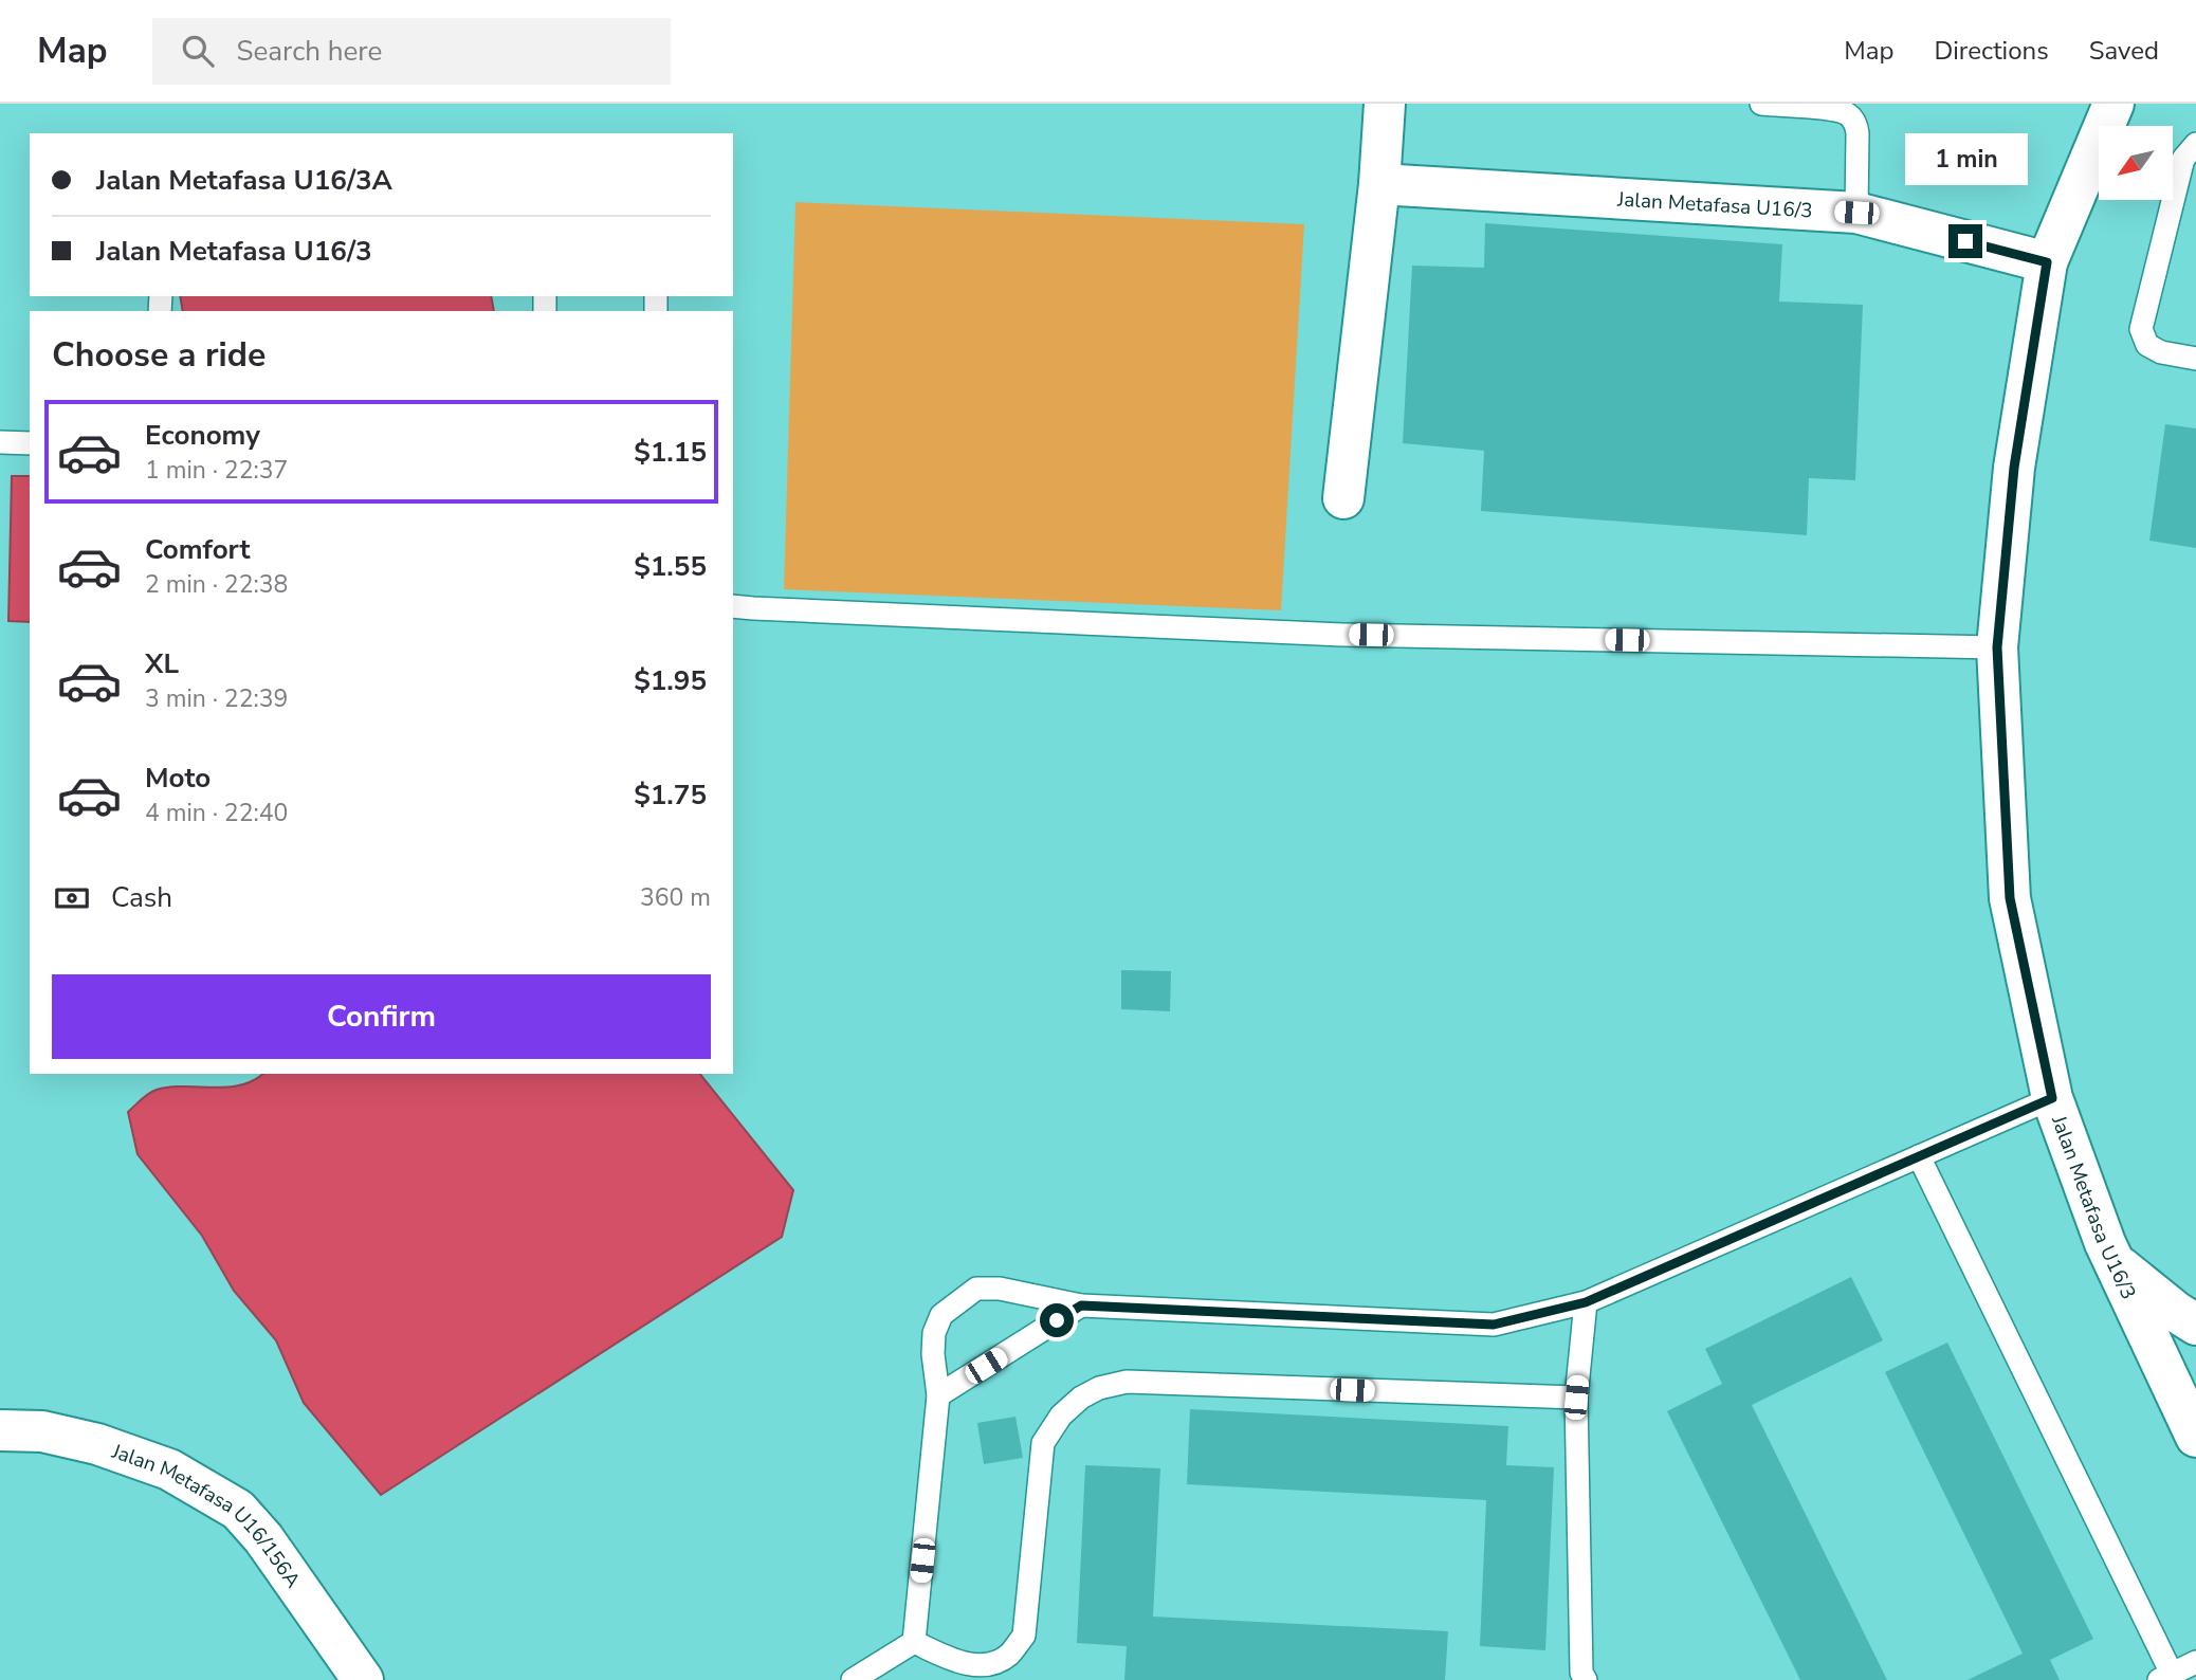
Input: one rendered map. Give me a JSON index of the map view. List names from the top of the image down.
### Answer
{
  "streets": {
    "street": ["Jalan Metafasa U16/3", "Jalan Metafasa U16/156A"]
  },
  "north": "bottom left",
  "page": {
    "header": "Map",
    "search": "Search here",
    "nav": ["Map", "Directions", "Saved"],
    "bubble": "1 min",
    "banner": ["Jalan Metafasa U16/3A", "Jalan Metafasa U16/3"],
    "heading": "Choose a ride",
    "list": [
      {
        "name": "Economy",
        "note": "1 min · 22:37",
        "value": "$1.15"
      },
      {
        "name": "Comfort",
        "note": "2 min · 22:38",
        "value": "$1.55"
      },
      {
        "name": "XL",
        "note": "3 min · 22:39",
        "value": "$1.95"
      },
      {
        "name": "Moto",
        "note": "4 min · 22:40",
        "value": "$1.75"
      }
    ],
    "pay": ["Cash", "360 m"],
    "buttons": "Confirm"
  }
}
